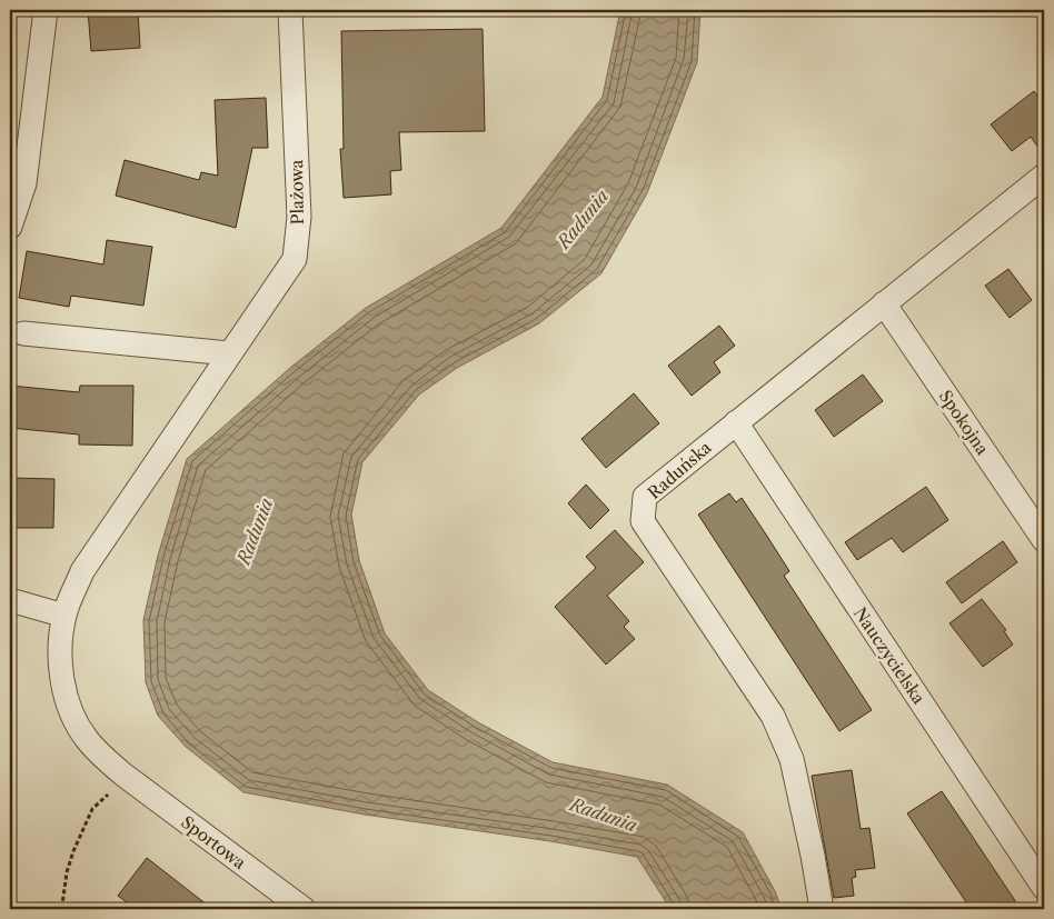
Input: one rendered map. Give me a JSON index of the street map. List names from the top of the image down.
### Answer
{
  "streets": {
    "street": [
      "Plażowa",
      "Spokojna",
      "Raduńska",
      "Nauczycielska",
      "Sportowa"
    ]
  },
  "crossings": [
    ["Plażowa", "Sportowa"],
    ["Spokojna", "Raduńska"],
    ["Raduńska", "Nauczycielska"]
  ],
  "water": ["Radunia"]
}
